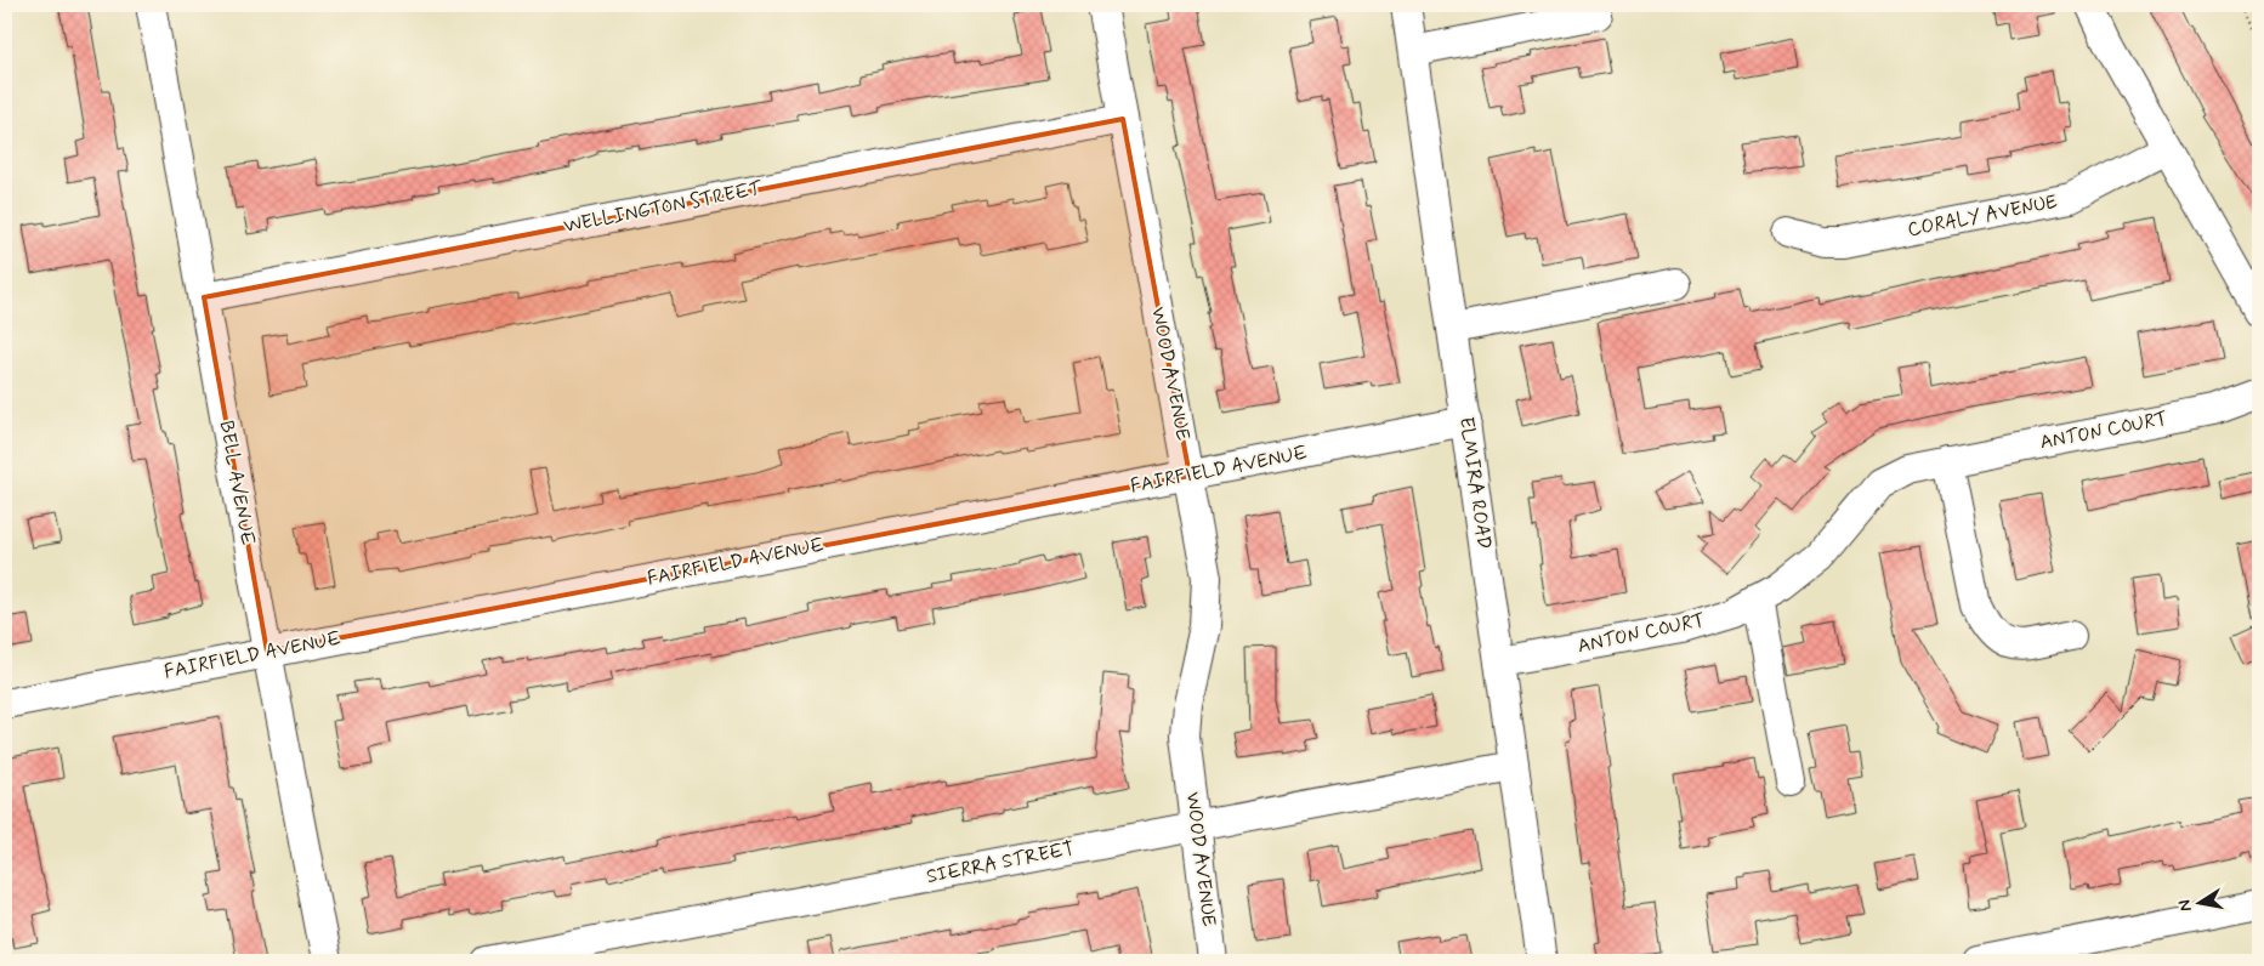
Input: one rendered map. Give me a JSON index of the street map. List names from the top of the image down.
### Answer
{
  "streets": {
    "street": [
      "WELLINGTON STREET",
      "CORALY AVENUE",
      "WOOD AVENUE",
      "ANTON COURT",
      "FAIRFIELD AVENUE",
      "BELL AVENUE",
      "ELMIRA ROAD",
      "SIERRA STREET"
    ]
  },
  "crossings": [
    ["WELLINGTON STREET", "WOOD AVENUE"],
    ["WELLINGTON STREET", "BELL AVENUE"],
    ["WOOD AVENUE", "FAIRFIELD AVENUE"],
    ["WOOD AVENUE", "SIERRA STREET"],
    ["ANTON COURT", "ELMIRA ROAD"],
    ["FAIRFIELD AVENUE", "BELL AVENUE"],
    ["FAIRFIELD AVENUE", "ELMIRA ROAD"],
    ["ELMIRA ROAD", "SIERRA STREET"]
  ],
  "north": "left"
}
